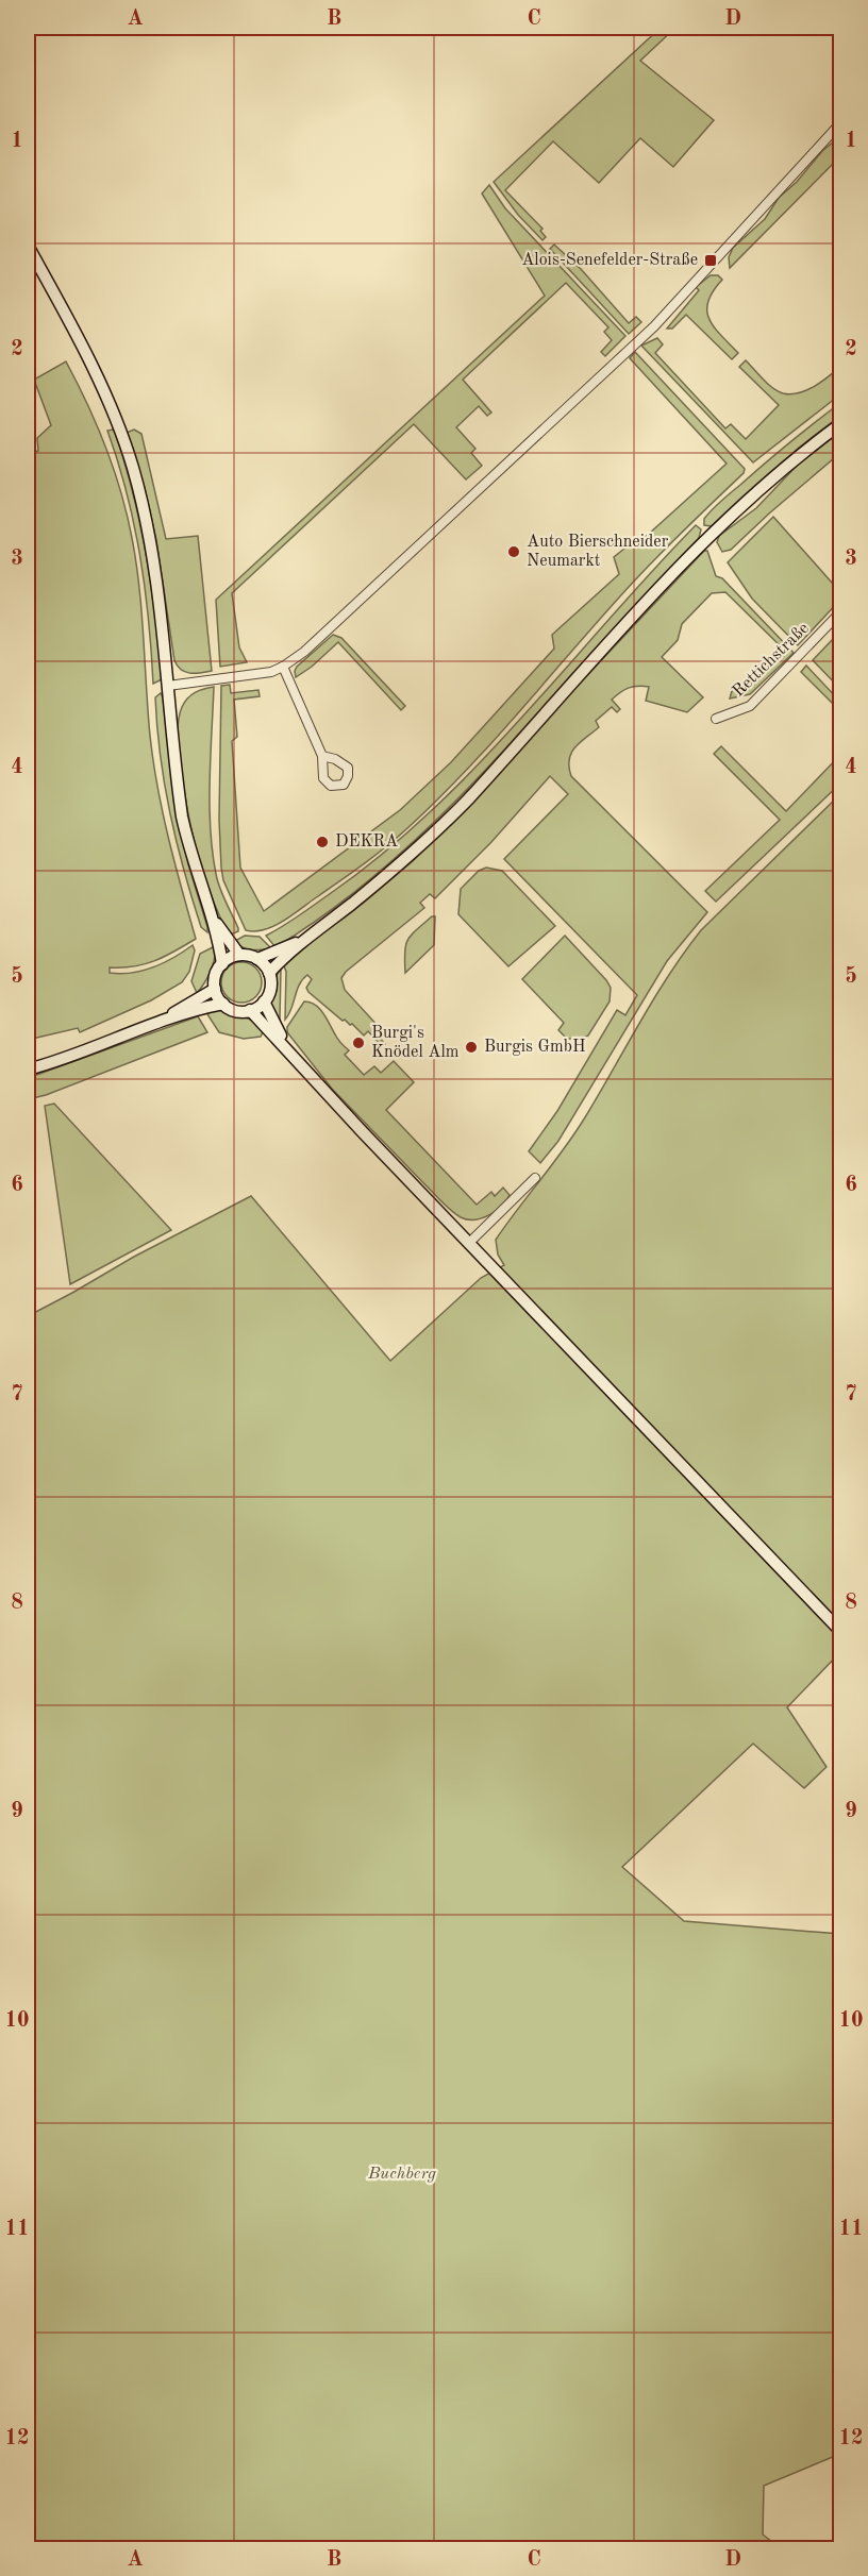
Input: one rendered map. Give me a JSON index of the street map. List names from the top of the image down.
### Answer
{
  "streets": {
    "street": ["Rettichstraße"]
  },
  "parks": ["Buchberg"],
  "places": {
    "transit": ["Alois-Senefelder-Straße"],
    "other": [
      "Auto Bierschneider Neumarkt",
      "DEKRA",
      "Burgi's Knödel Alm",
      "Burgis GmbH"
    ]
  },
  "grid": {
    "columns": [
      "A",
      "B",
      "C",
      "D"
    ],
    "rows": [
      "1",
      "2",
      "3",
      "4",
      "5",
      "6",
      "7",
      "8",
      "9",
      "10",
      "11",
      "12"
    ]
  }
}
